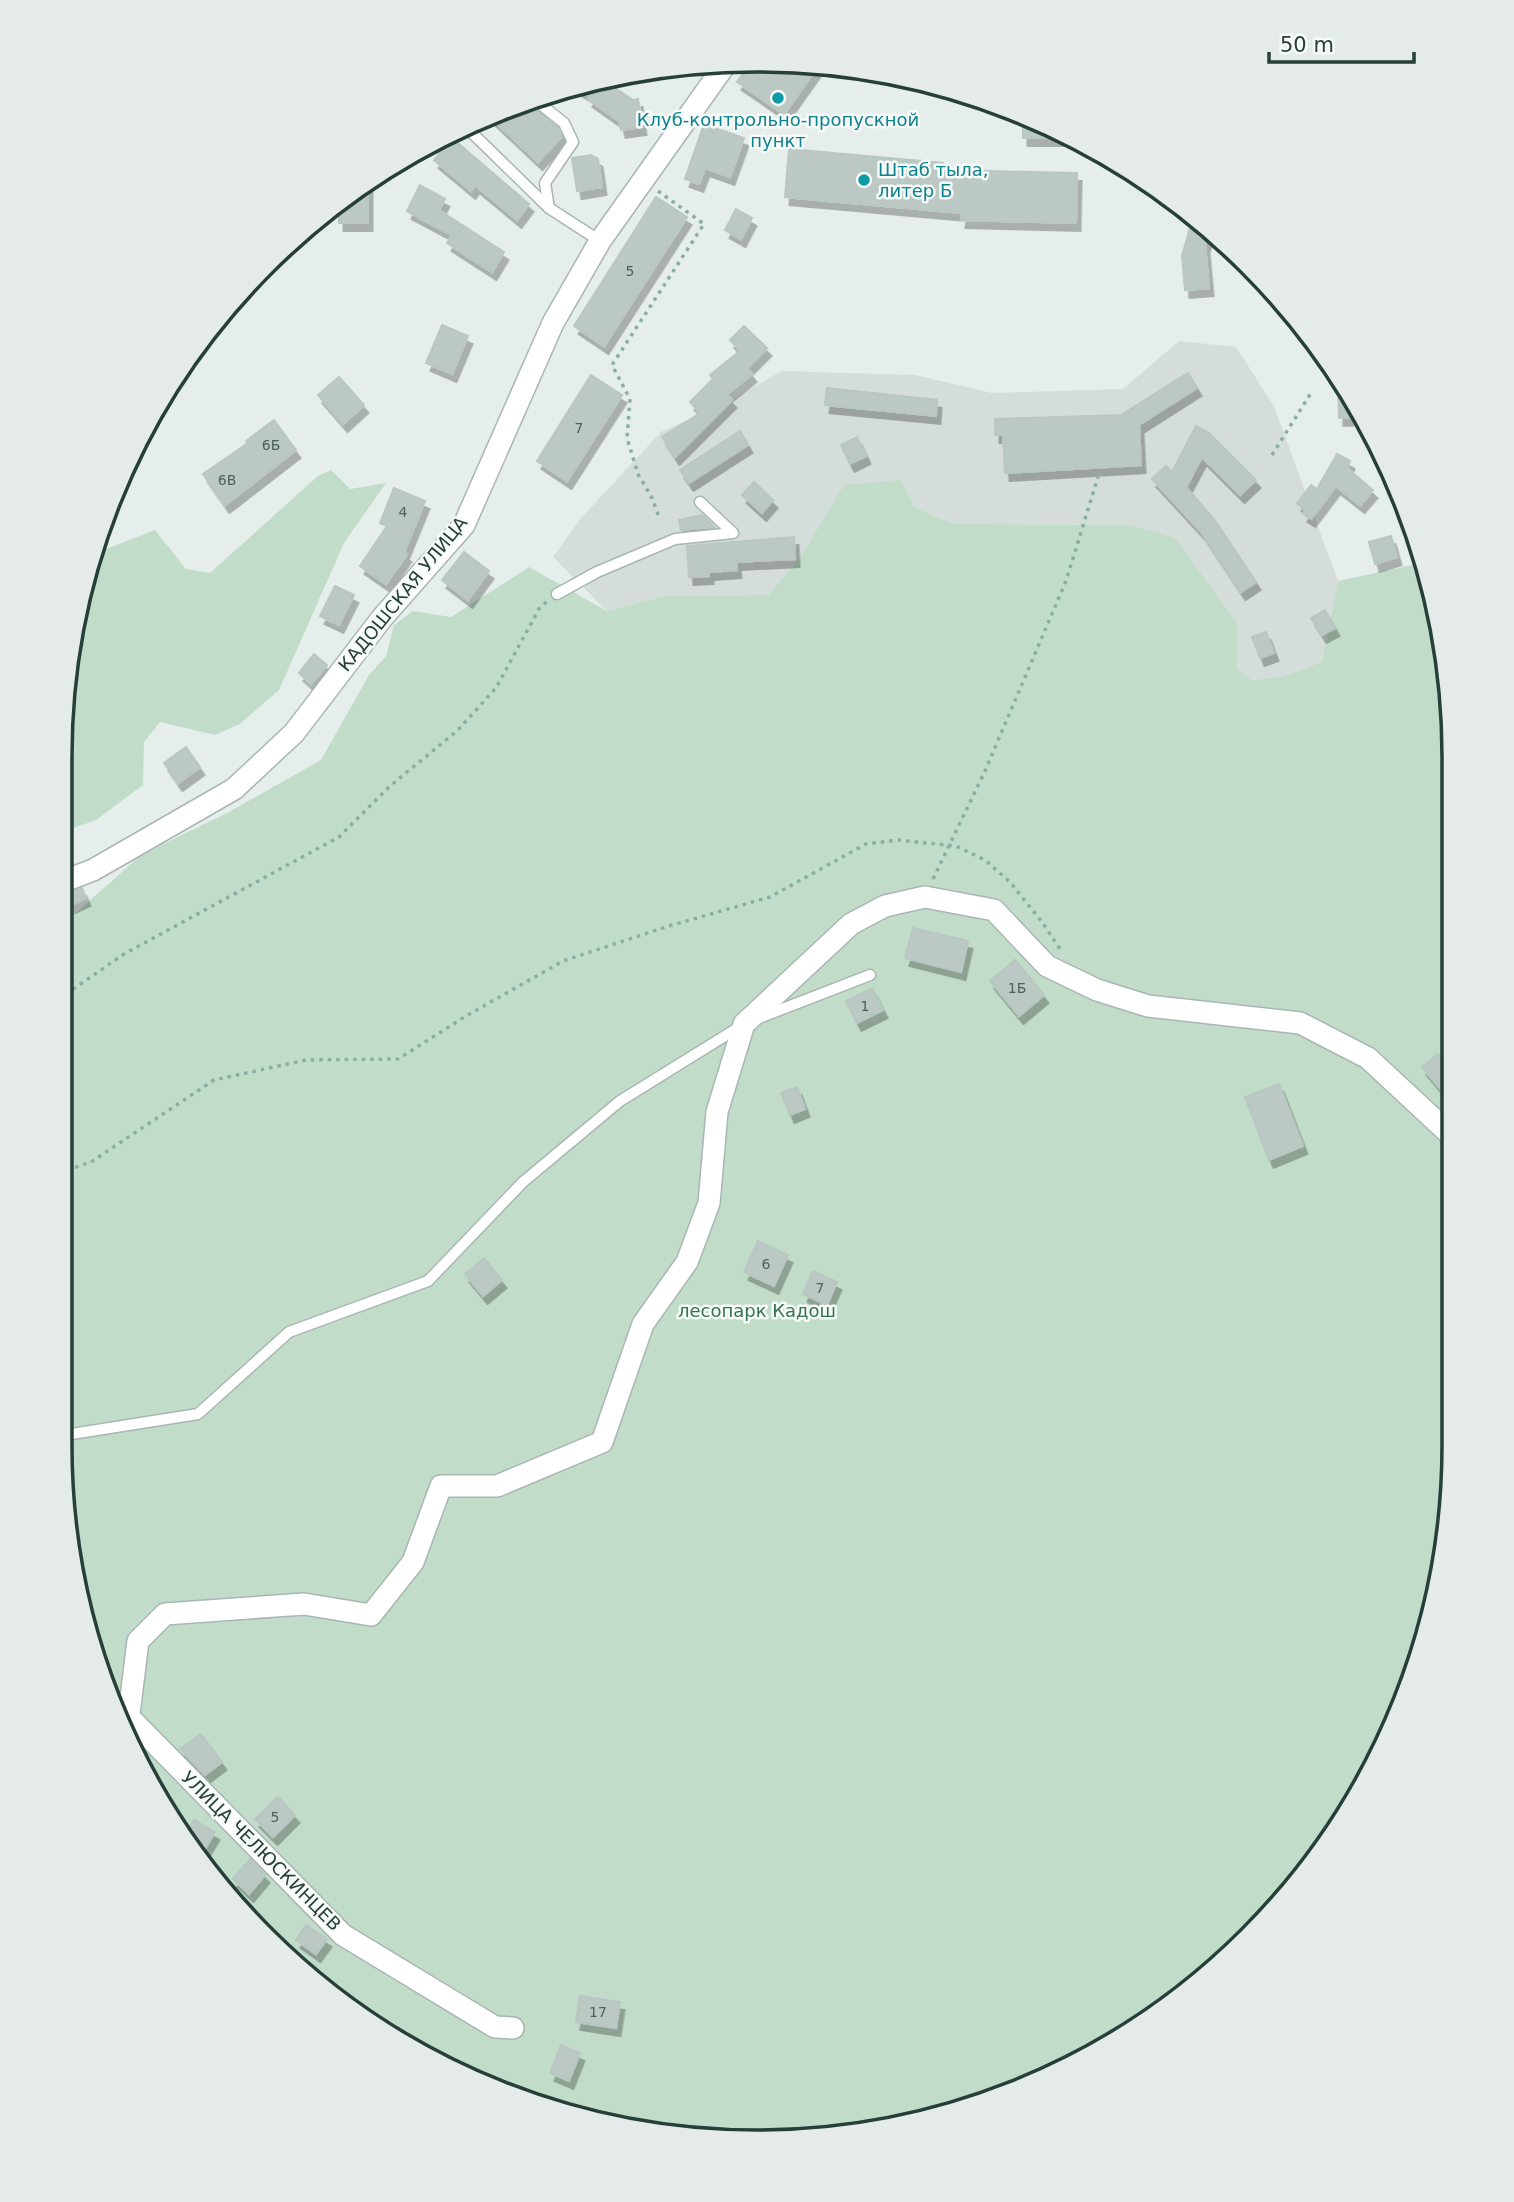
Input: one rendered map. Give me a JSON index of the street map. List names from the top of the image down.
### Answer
{
  "streets": {
    "street": ["КАДОШСКАЯ УЛИЦА", "УЛИЦА ЧЕЛЮСКИНЦЕВ"]
  },
  "parks": ["лесопарк Кадош"],
  "places": ["Клуб-контрольно-пропускной пункт", "Штаб тыла, литер Б"],
  "house_numbers": [
    "5",
    "7",
    "6Б",
    "6В",
    "4",
    "1Б",
    "1",
    "6",
    "7",
    "5",
    "17"
  ],
  "scale_bar": "50 m"
}
